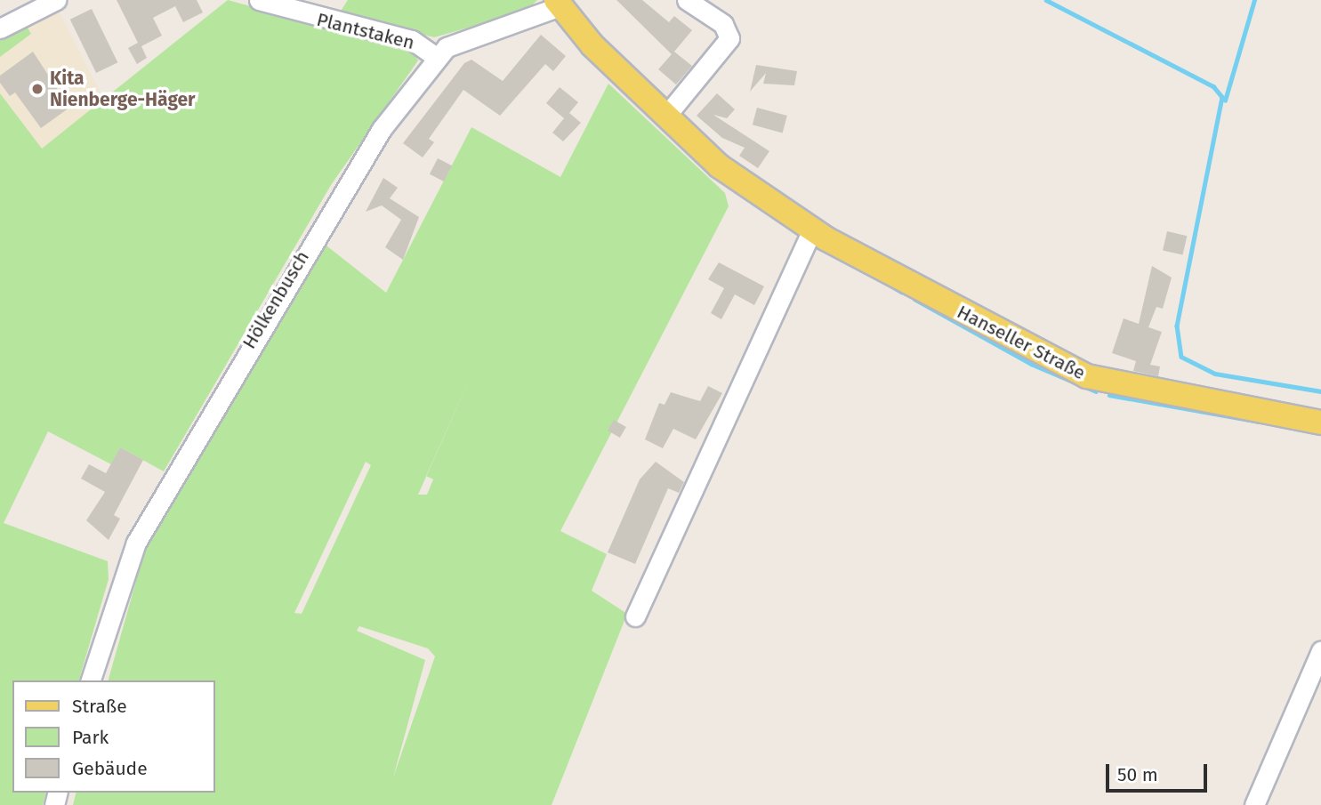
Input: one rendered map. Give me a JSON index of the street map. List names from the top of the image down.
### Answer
{
  "streets": {
    "main road": ["Hanseller Straße"],
    "street": ["Plantstaken", "Hölkenbusch"]
  },
  "crossings": [
    ["Plantstaken", "Hölkenbusch"],
    ["Hölkenbusch", "Hanseller Straße"]
  ],
  "places": ["Kita Nienberge-Häger"],
  "legend": ["Straße", "Park", "Gebäude"],
  "scale_bar": "50 m"
}
